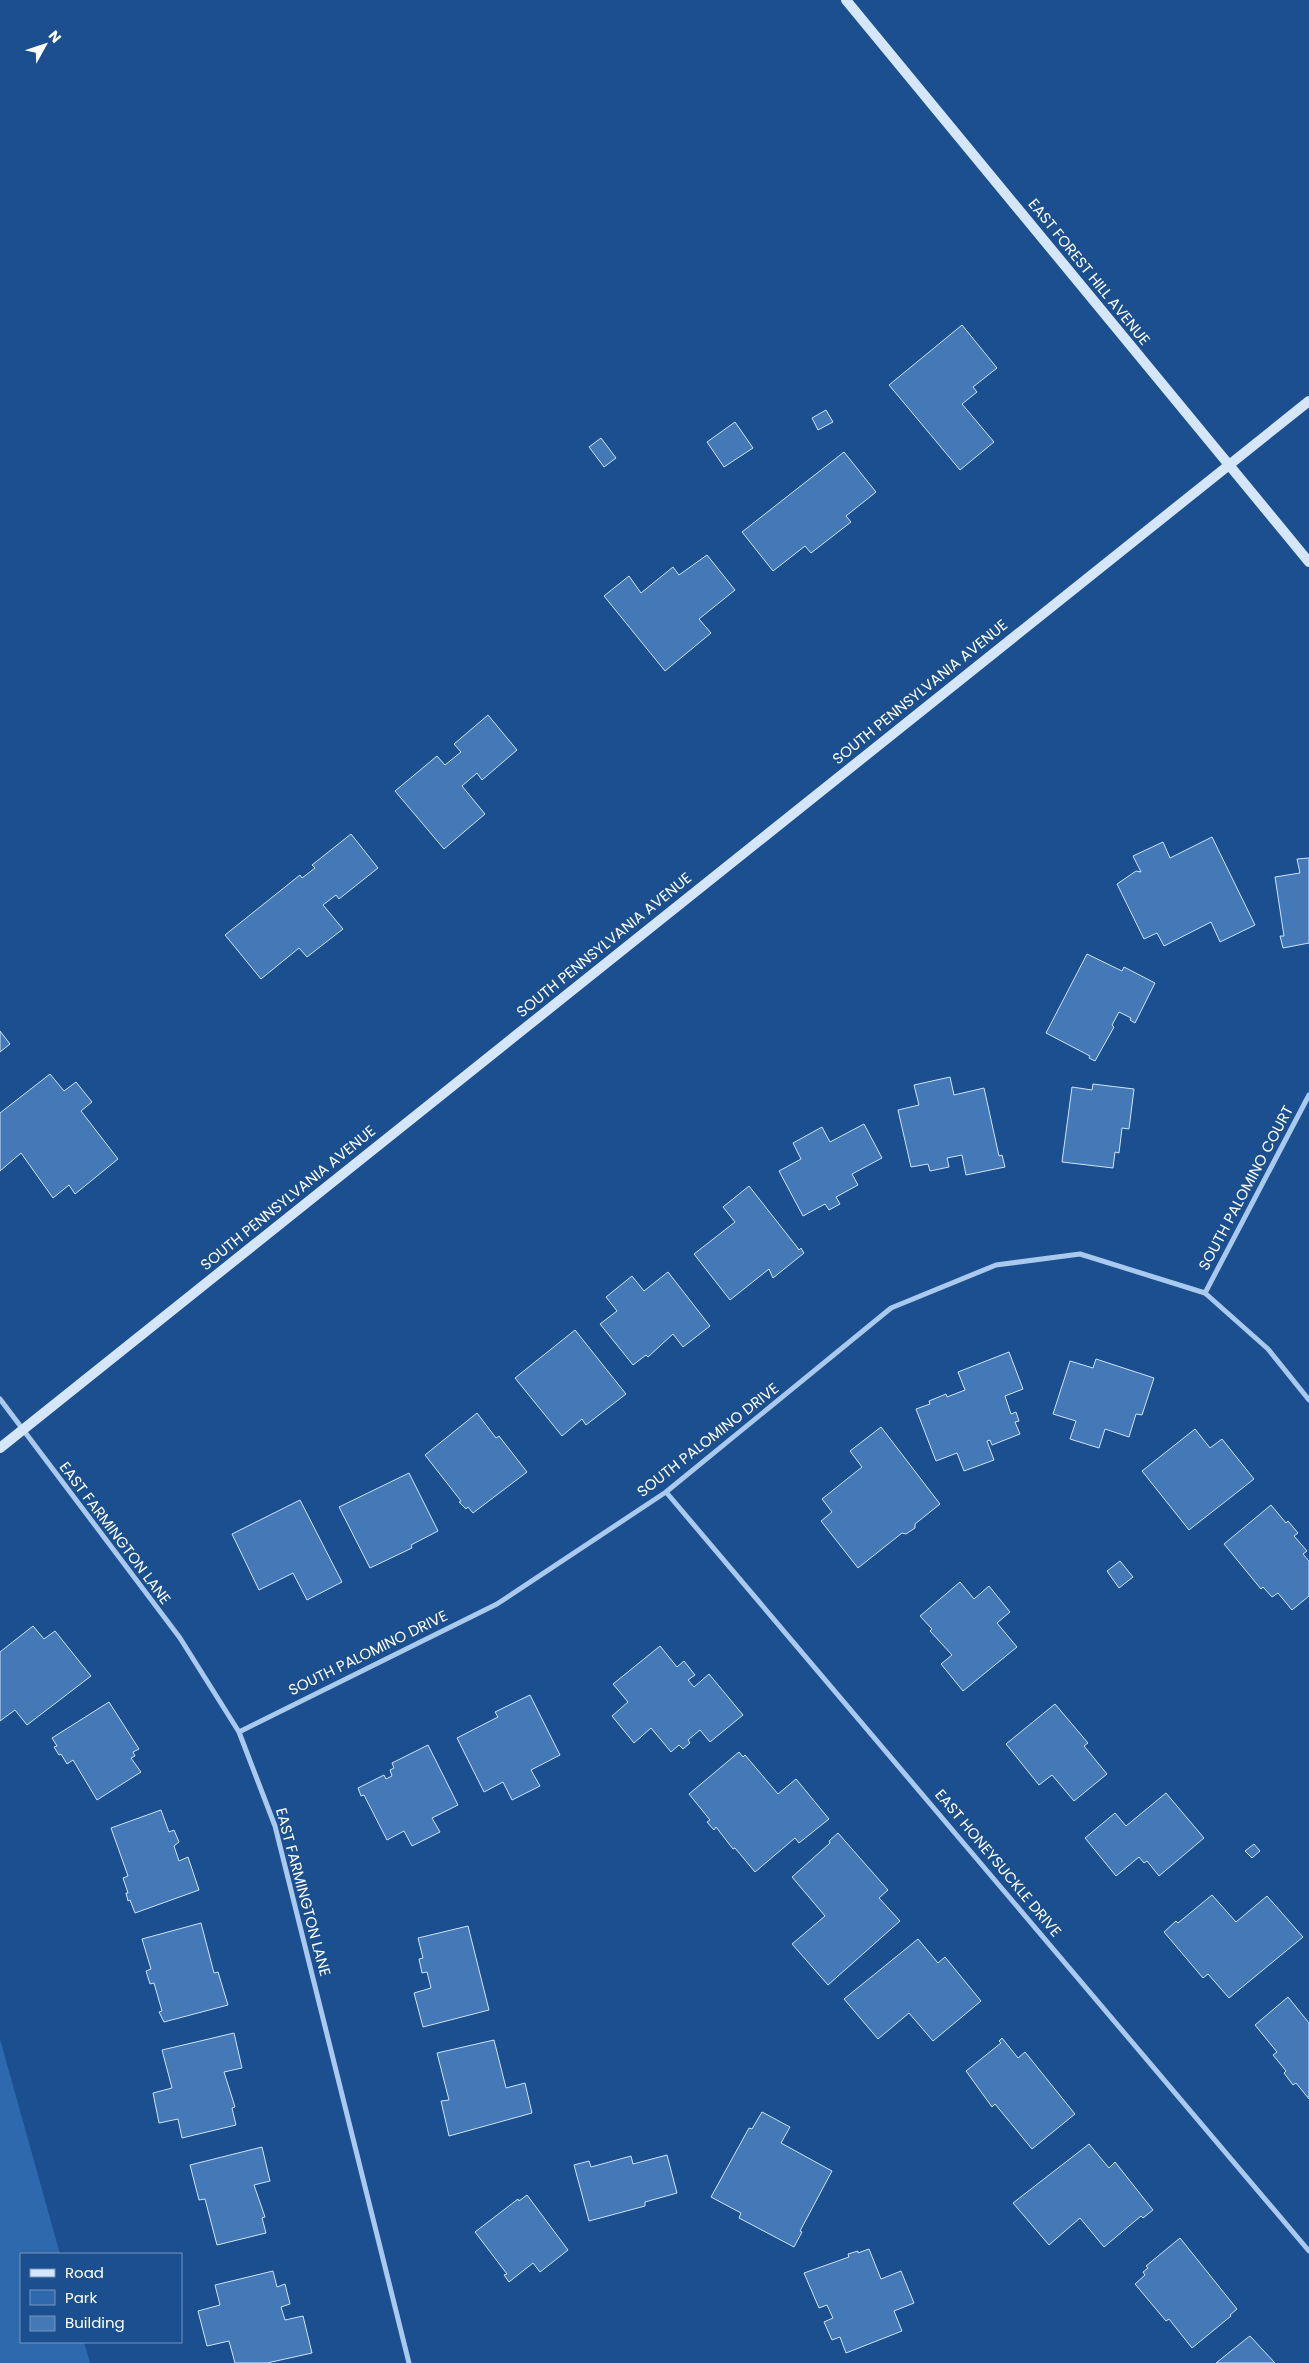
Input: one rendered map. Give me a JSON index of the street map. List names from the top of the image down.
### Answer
{
  "streets": {
    "street": [
      "EAST FOREST HILL AVENUE",
      "SOUTH PENNSYLVANIA AVENUE",
      "SOUTH PALOMINO COURT",
      "SOUTH PALOMINO DRIVE",
      "EAST FARMINGTON LANE",
      "EAST HONEYSUCKLE DRIVE"
    ]
  },
  "crossings": [
    ["EAST FOREST HILL AVENUE", "SOUTH PENNSYLVANIA AVENUE"],
    ["SOUTH PENNSYLVANIA AVENUE", "EAST FARMINGTON LANE"],
    ["SOUTH PALOMINO COURT", "SOUTH PALOMINO DRIVE"],
    ["SOUTH PALOMINO DRIVE", "EAST FARMINGTON LANE"],
    ["SOUTH PALOMINO DRIVE", "EAST HONEYSUCKLE DRIVE"]
  ],
  "legend": ["Road", "Park", "Building"],
  "north": "top right"
}
